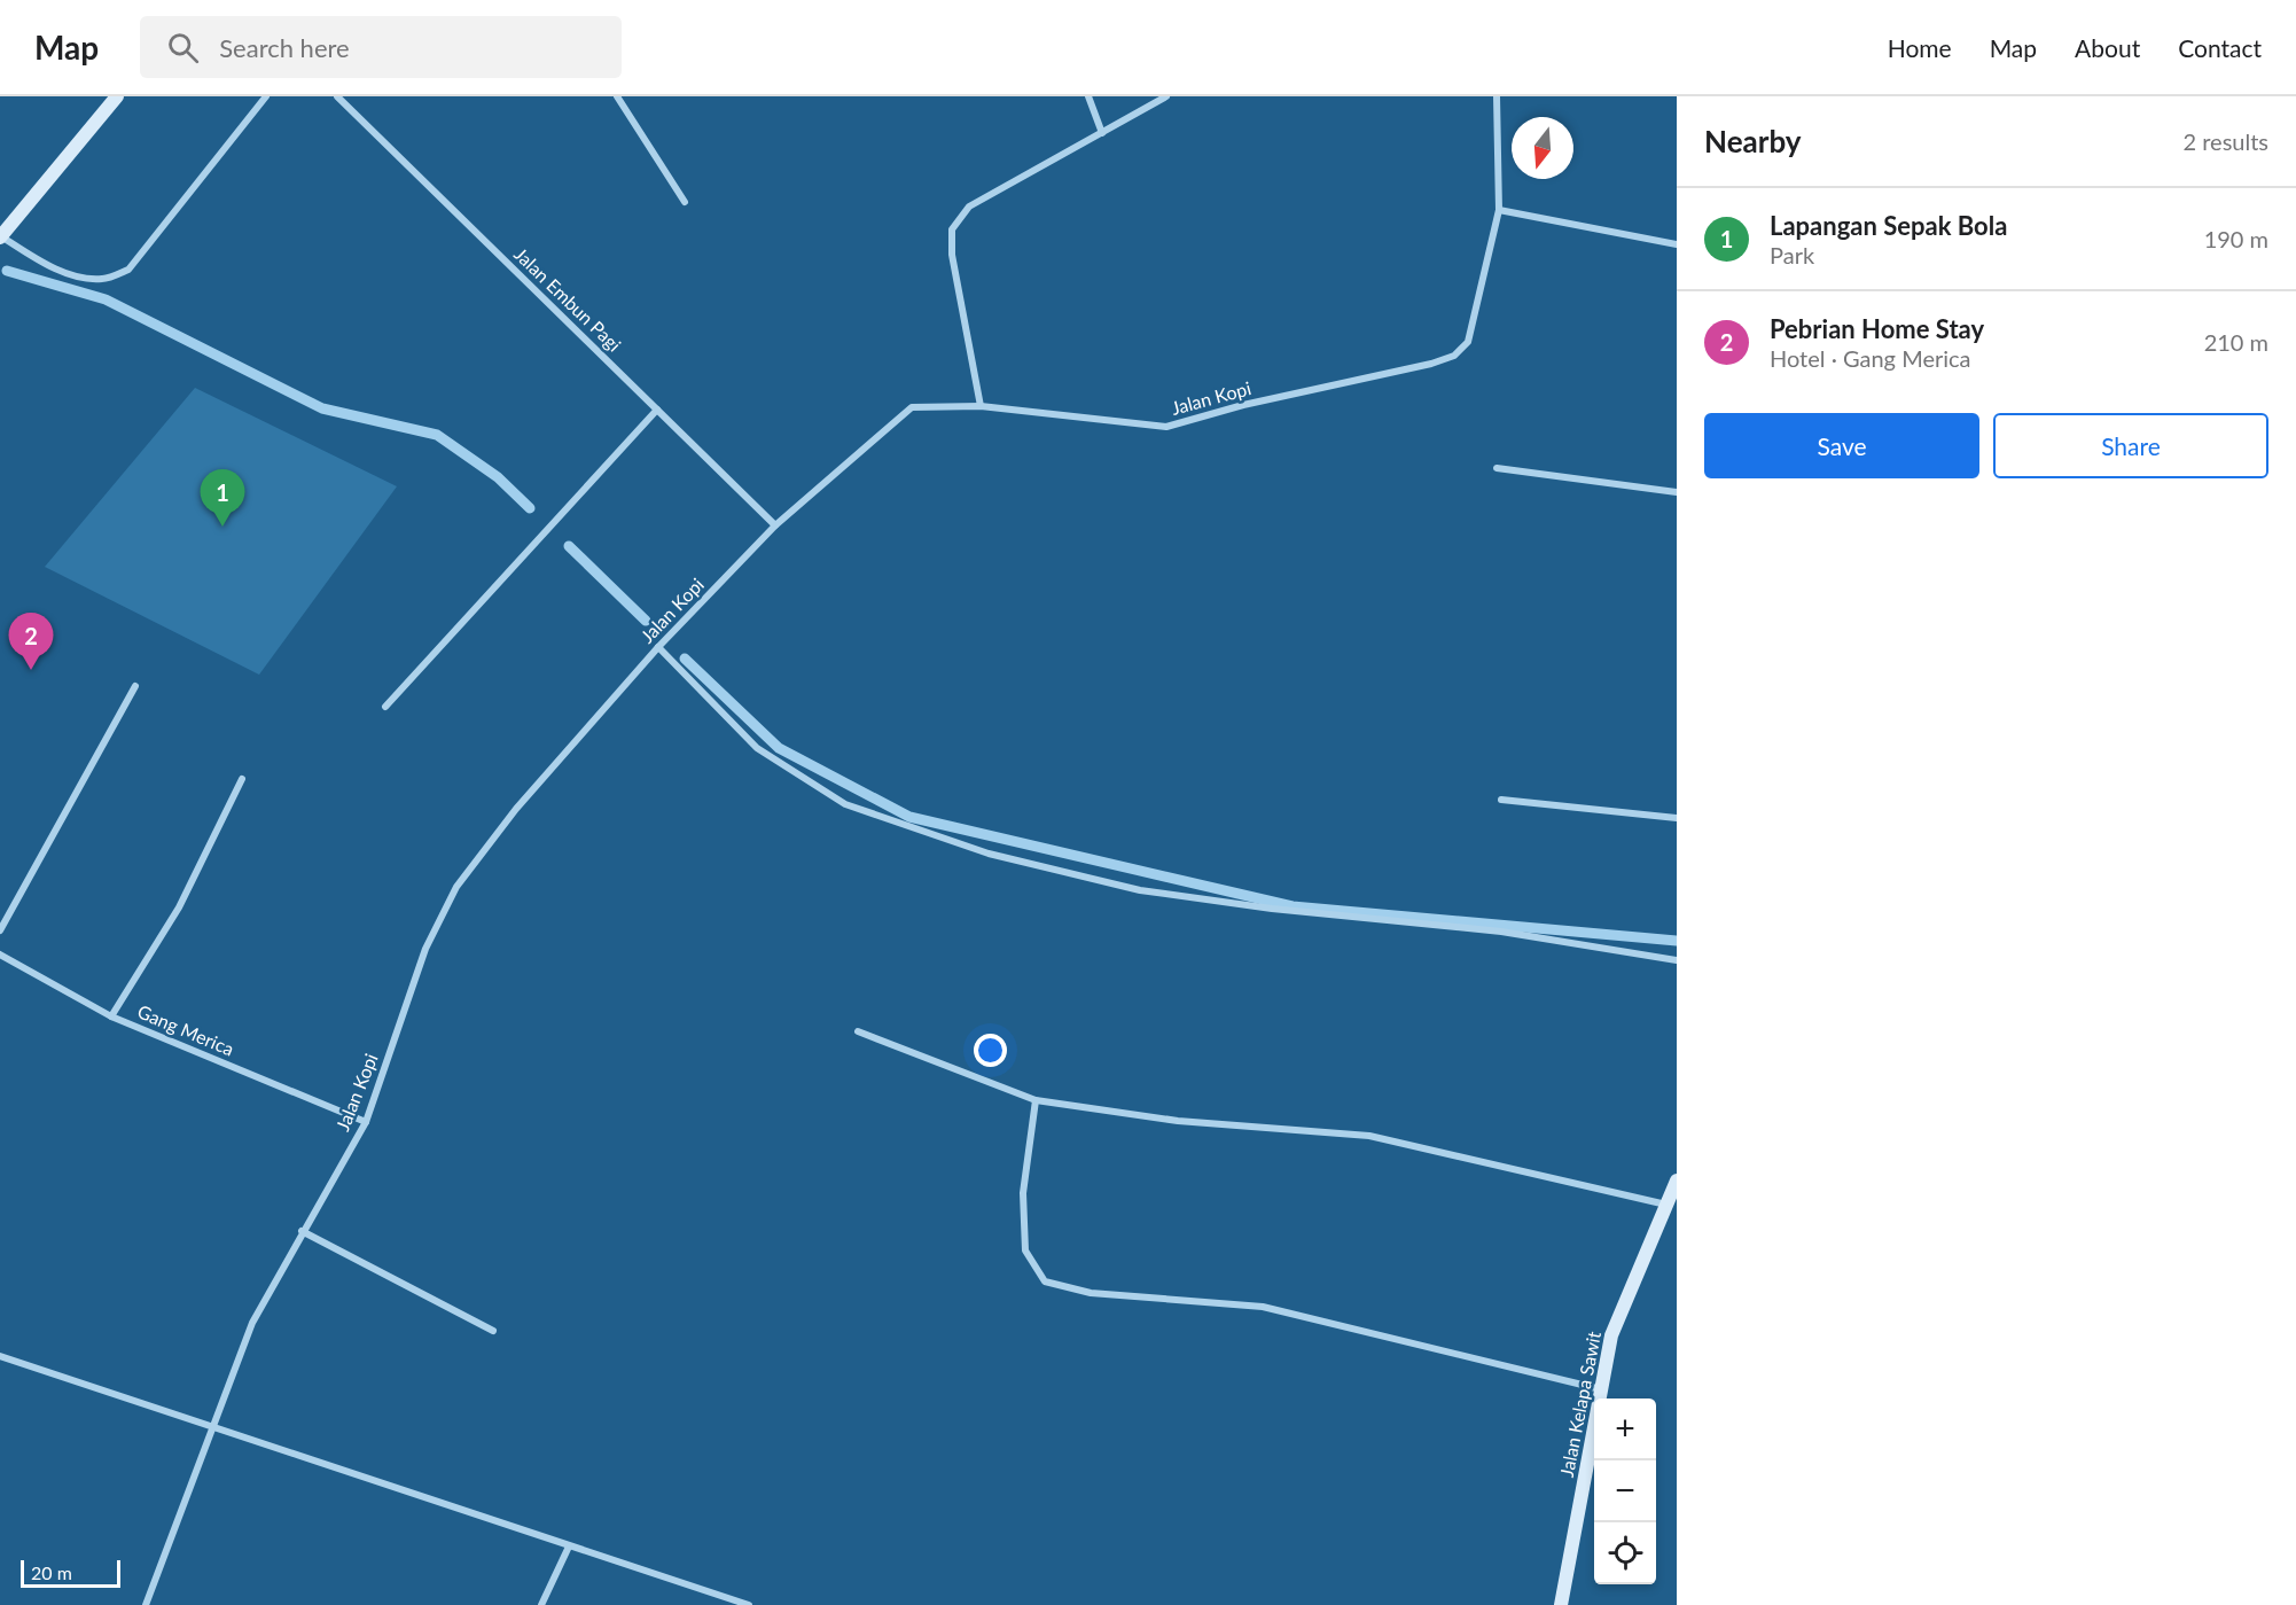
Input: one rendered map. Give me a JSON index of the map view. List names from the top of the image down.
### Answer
{
  "streets": {
    "main road": ["Jalan Kelapa Sawit"],
    "street": ["Jalan Embun Pagi", "Jalan Kopi", "Gang Merica"]
  },
  "crossings": [
    ["Jalan Embun Pagi", "Jalan Kopi"],
    ["Jalan Kopi", "Gang Merica"]
  ],
  "scale_bar": "20 m",
  "north": "bottom",
  "page": {
    "header": "Map",
    "search": "Search here",
    "nav": [
      "Home",
      "Map",
      "About",
      "Contact"
    ],
    "heading": ["Nearby", "2 results"],
    "list": [
      {
        "mark": "1",
        "name": "Lapangan Sepak Bola",
        "note": "Park",
        "value": "190 m"
      },
      {
        "mark": "2",
        "name": "Pebrian Home Stay",
        "note": "Hotel · Gang Merica",
        "value": "210 m"
      }
    ],
    "buttons": ["Save", "Share"],
    "pins": ["1", "2"],
    "map_buttons": ["+", "−"],
    "scale": "20 m"
  }
}
